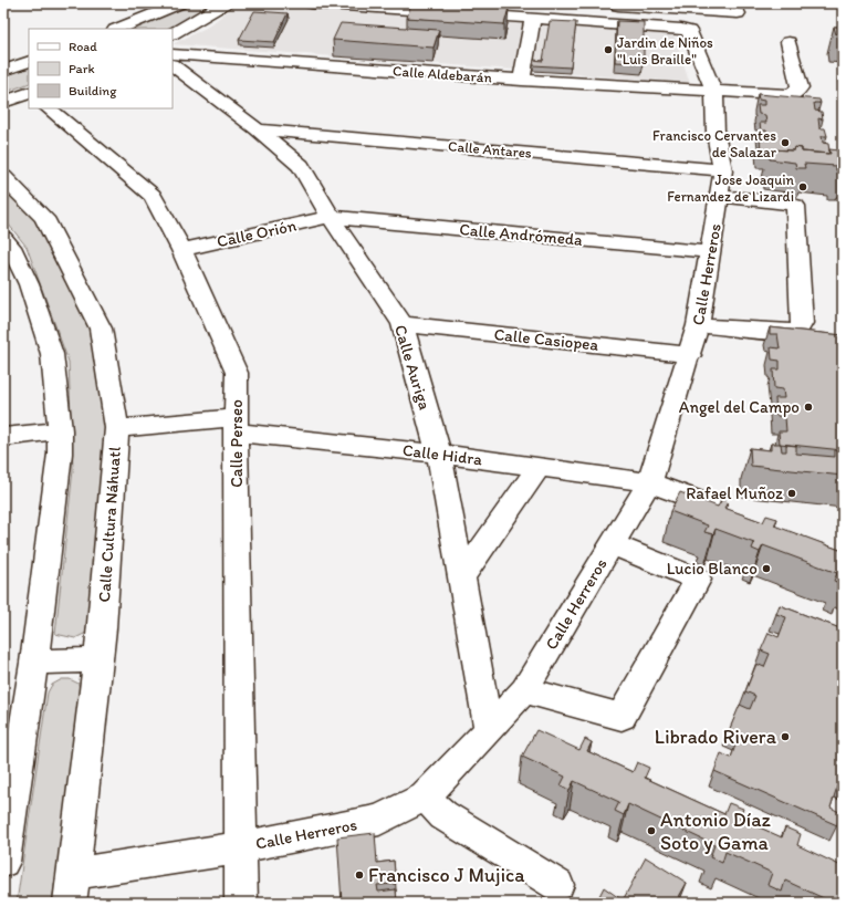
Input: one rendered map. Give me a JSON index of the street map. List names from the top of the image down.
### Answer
{
  "streets": {
    "street": [
      "Calle Aldebarán",
      "Calle Antares",
      "Calle Orión",
      "Calle Andrómeda",
      "Calle Herreros",
      "Calle Casiopea",
      "Calle Auriga",
      "Calle Perseo",
      "Calle Hidra",
      "Calle Cultura Náhuatl"
    ]
  },
  "crossings": [
    ["Calle Aldebarán", "Calle Herreros"],
    ["Calle Antares", "Calle Herreros"],
    ["Calle Antares", "Calle Auriga"],
    ["Calle Orión", "Calle Andrómeda"],
    ["Calle Orión", "Calle Auriga"],
    ["Calle Orión", "Calle Perseo"],
    ["Calle Andrómeda", "Calle Herreros"],
    ["Calle Andrómeda", "Calle Auriga"],
    ["Calle Herreros", "Calle Casiopea"],
    ["Calle Herreros", "Calle Auriga"],
    ["Calle Herreros", "Calle Perseo"],
    ["Calle Herreros", "Calle Hidra"],
    ["Calle Herreros", "Calle Cultura Náhuatl"],
    ["Calle Casiopea", "Calle Auriga"],
    ["Calle Auriga", "Calle Hidra"],
    ["Calle Perseo", "Calle Hidra"],
    ["Calle Hidra", "Calle Cultura Náhuatl"]
  ],
  "places": [
    "Jardin de Niños \"Luis Braille\"",
    "Francisco Cervantes de Salazar",
    "Jose Joaquin Fernandez de Lizardi",
    "Angel del Campo",
    "Rafael Muñoz",
    "Lucio Blanco",
    "Librado Rivera",
    "Antonio Díaz Soto y Gama",
    "Francisco J Mujica"
  ],
  "legend": ["Road", "Park", "Building"]
}
